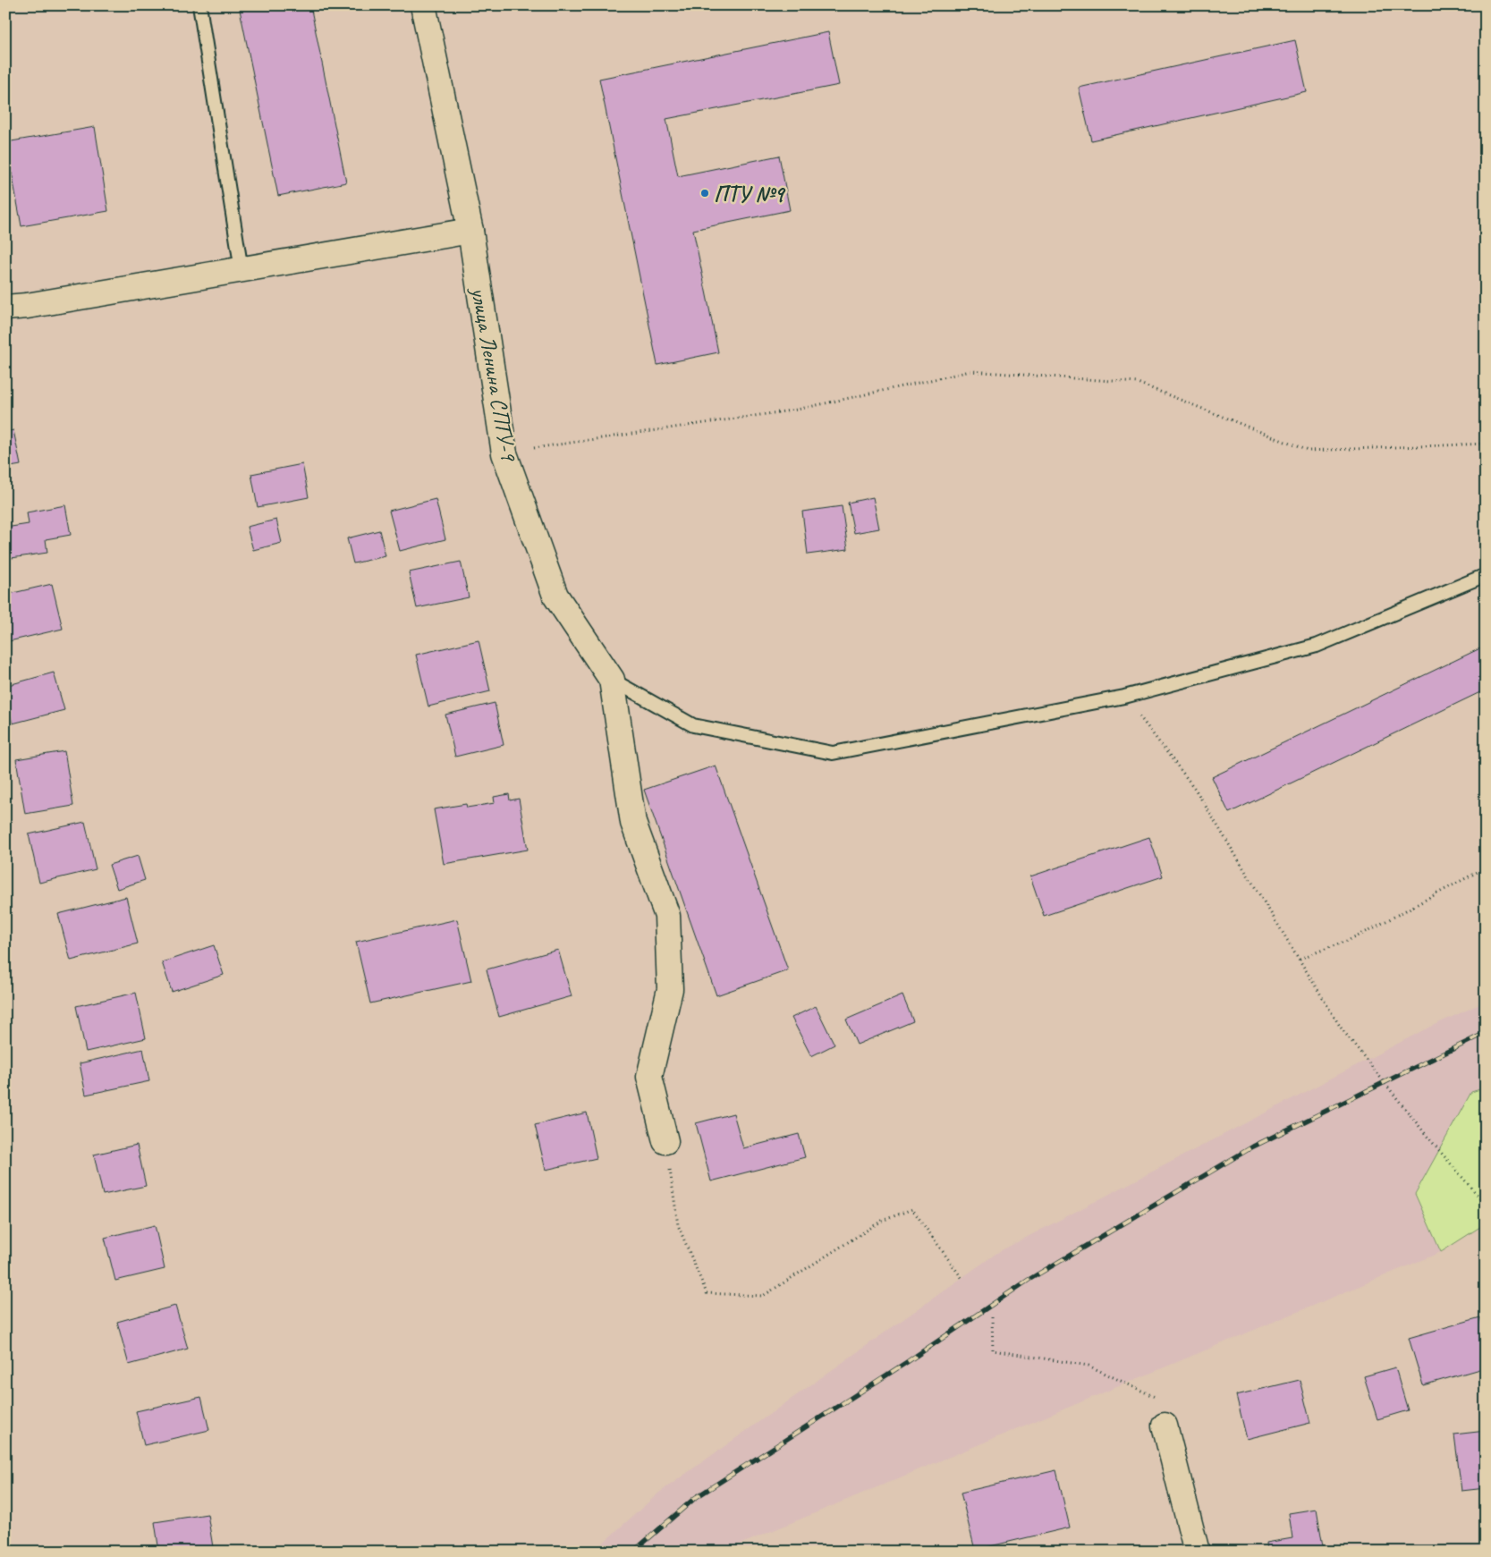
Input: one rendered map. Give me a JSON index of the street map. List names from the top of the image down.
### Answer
{
  "streets": {
    "street": ["улица Ленина СПТУ-9"]
  },
  "places": ["ПТУ №9"]
}
